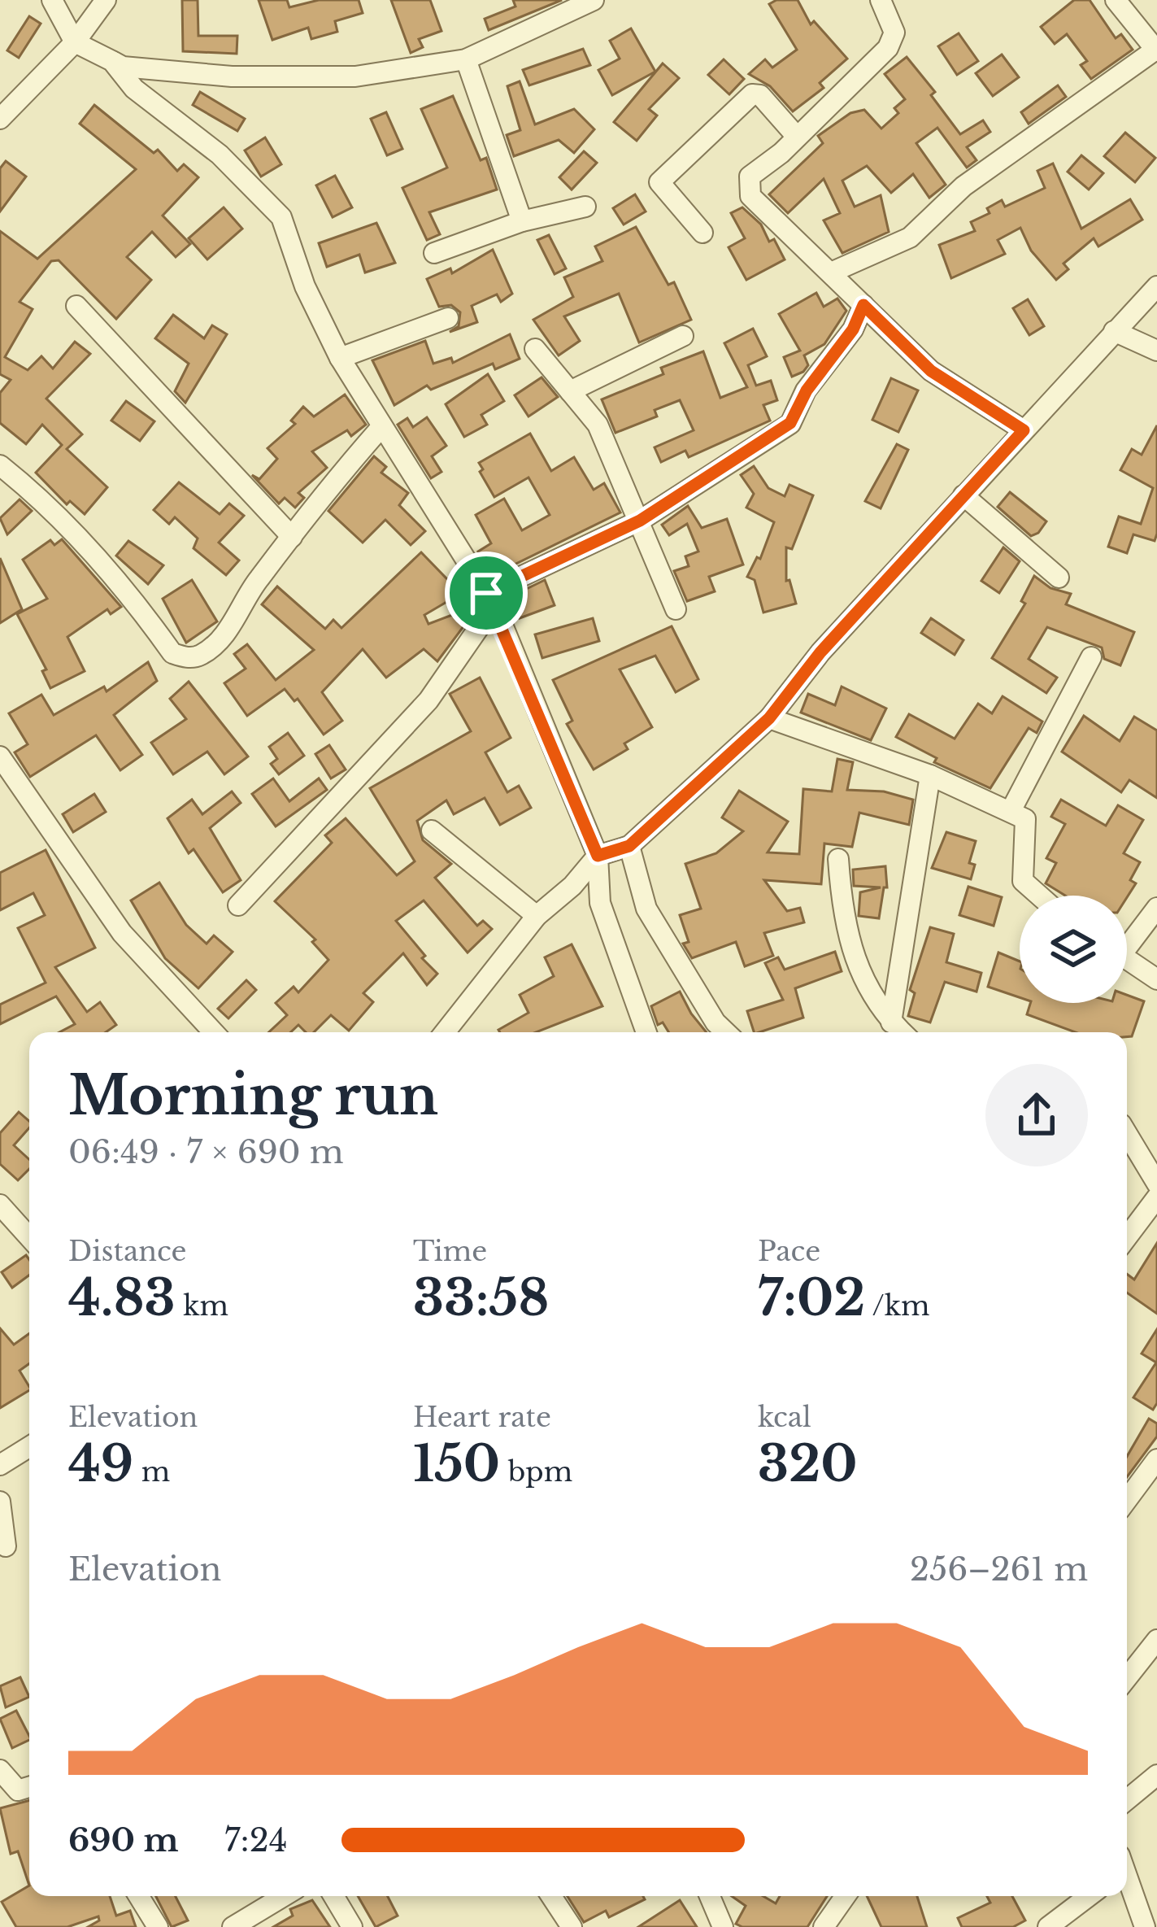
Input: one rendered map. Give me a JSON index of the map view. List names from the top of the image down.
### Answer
{
  "page": {
    "heading": ["Morning run", "06:49 · 7 × 690 m"],
    "stats": [
      ["Distance", "4.83 km"],
      ["Time", "33:58"],
      ["Pace", "7:02 /km"],
      ["Elevation", "49 m"],
      ["Heart rate", "150 bpm"],
      ["kcal", "320"]
    ],
    "chart": ["Elevation", "256–261 m"],
    "list": [
      {
        "name": "690 m",
        "note": "7:24"
      }
    ]
  }
}
